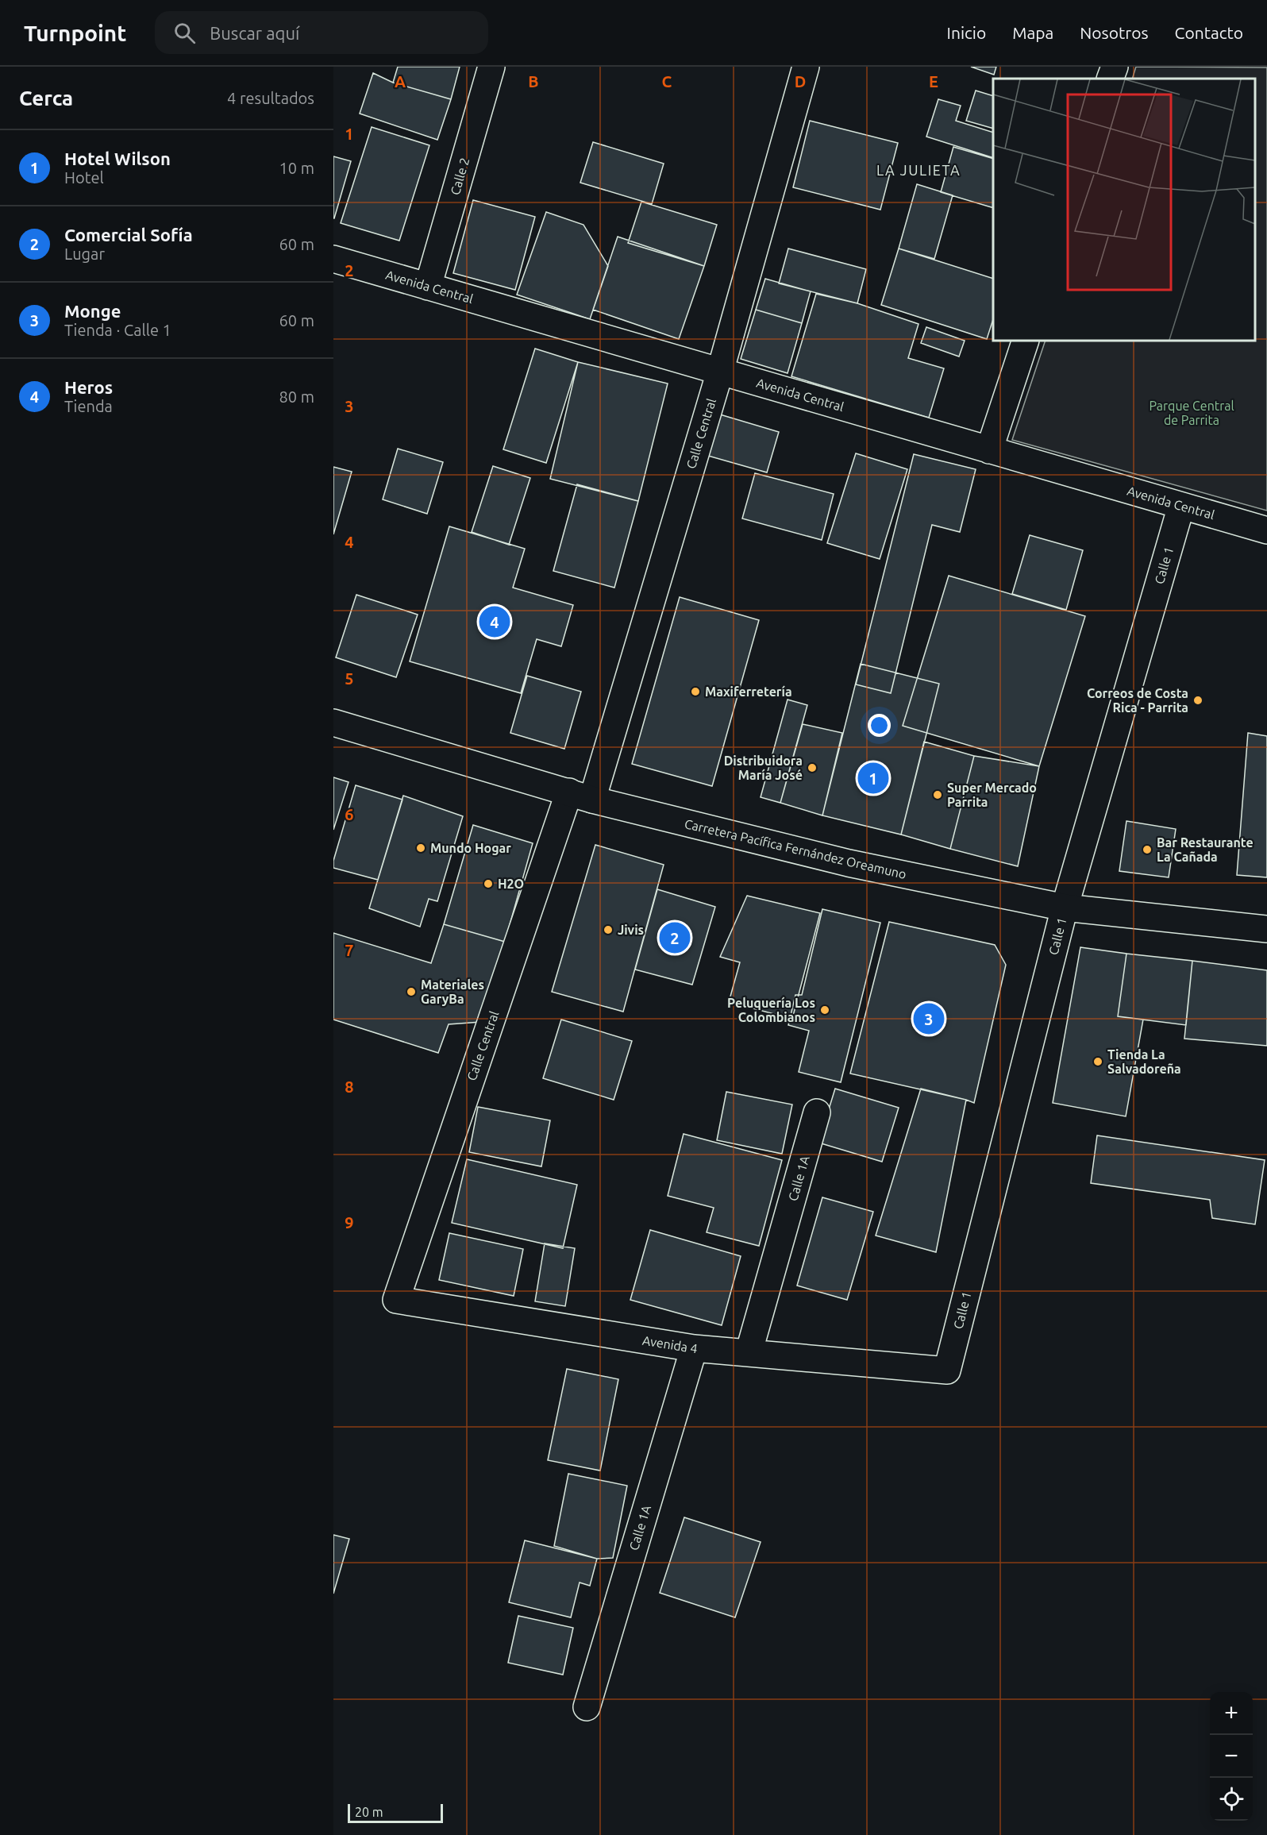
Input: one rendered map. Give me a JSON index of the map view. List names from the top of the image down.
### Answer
{
  "streets": {
    "main road": [
      "Calle 2",
      "Avenida Central",
      "Calle Central",
      "Calle 1",
      "Carretera Pacífica Fernández Oreamuno",
      "Calle 1A",
      "Avenida 4"
    ]
  },
  "crossings": [
    ["Calle 2", "Avenida Central"],
    ["Avenida Central", "Calle Central"],
    ["Avenida Central", "Calle 1"],
    ["Calle Central", "Carretera Pacífica Fernández Oreamuno"],
    ["Calle Central", "Avenida 4"],
    ["Calle 1", "Carretera Pacífica Fernández Oreamuno"],
    ["Calle 1", "Avenida 4"],
    ["Calle 1A", "Avenida 4"]
  ],
  "districts": ["LA JULIETA"],
  "parks": ["Parque Central de Parrita"],
  "places": [
    "Maxiferretería",
    "Correos de Costa Rica - Parrita",
    "Distribuidora María José",
    "Super Mercado Parrita",
    "Mundo Hogar",
    "Bar Restaurante La Cañada",
    "H2O",
    "Jivis",
    "Materiales GaryBa",
    "Peluquería Los Colombianos",
    "Tienda La Salvadoreña"
  ],
  "scale_bar": "20 m",
  "page": {
    "header": "Turnpoint",
    "search": "Buscar aquí",
    "nav": [
      "Inicio",
      "Mapa",
      "Nosotros",
      "Contacto"
    ],
    "heading": ["Cerca", "4 resultados"],
    "list": [
      {
        "mark": "1",
        "name": "Hotel Wilson",
        "note": "Hotel",
        "value": "10 m"
      },
      {
        "mark": "2",
        "name": "Comercial Sofía",
        "note": "Lugar",
        "value": "60 m"
      },
      {
        "mark": "3",
        "name": "Monge",
        "note": "Tienda · Calle 1",
        "value": "60 m"
      },
      {
        "mark": "4",
        "name": "Heros",
        "note": "Tienda",
        "value": "80 m"
      }
    ],
    "pins": [
      "4",
      "1",
      "2",
      "3"
    ],
    "map_buttons": ["+", "−"],
    "scale": "20 m"
  },
  "grid": {
    "columns": [
      "A",
      "B",
      "C",
      "D",
      "E"
    ],
    "rows": [
      "1",
      "2",
      "3",
      "4",
      "5",
      "6",
      "7",
      "8",
      "9"
    ]
  }
}
